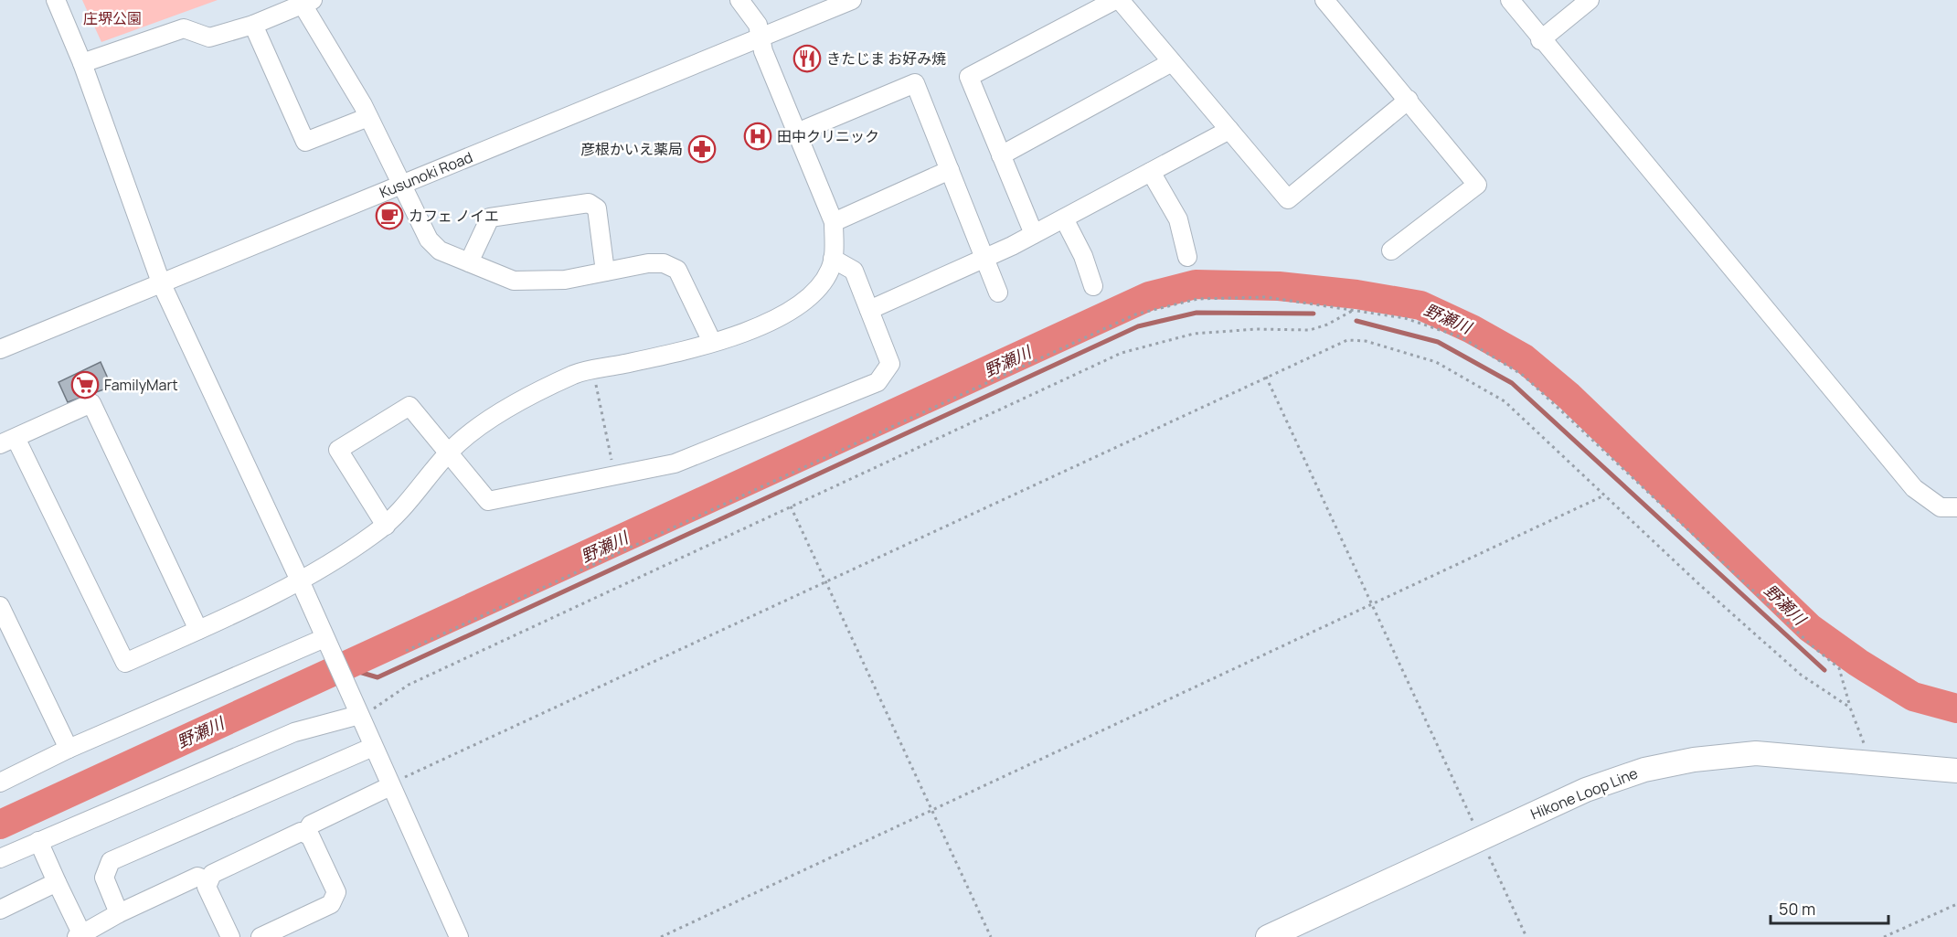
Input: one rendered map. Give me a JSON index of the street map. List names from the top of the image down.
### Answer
{
  "streets": {
    "main road": ["Hikone Loop Line"],
    "street": ["Kusunoki Road"]
  },
  "water": ["野瀬川"],
  "parks": ["庄堺公園"],
  "places": {
    "restaurant": ["きたじま お好み焼"],
    "hospital": ["田中クリニック"],
    "pharmacy": ["彦根かいえ薬局"],
    "cafe": ["カフェ ノイエ"],
    "supermarket": ["FamilyMart"]
  },
  "scale_bar": "50 m"
}
